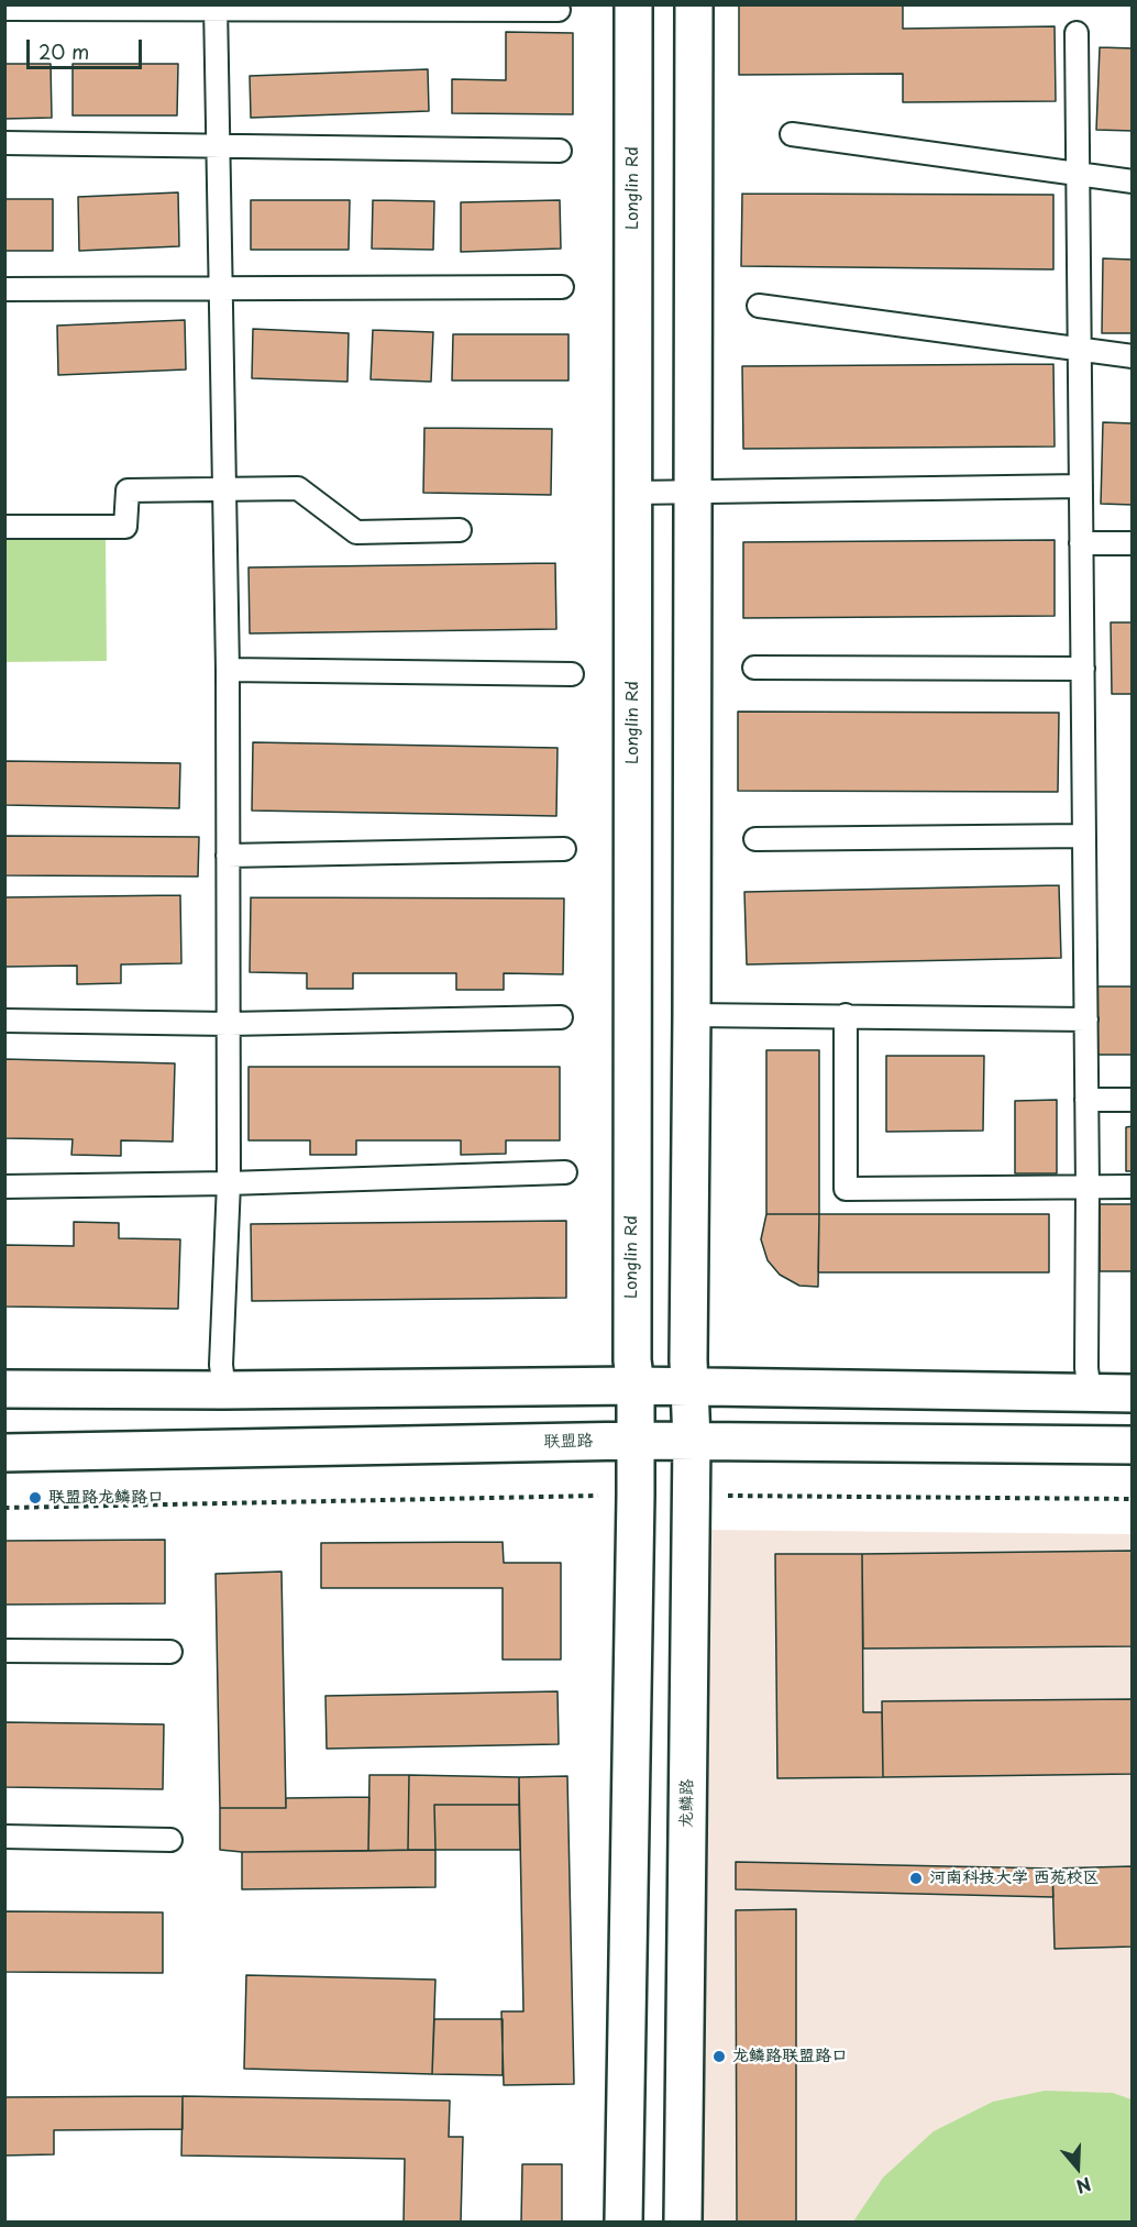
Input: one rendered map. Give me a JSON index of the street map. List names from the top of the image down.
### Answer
{
  "streets": {
    "main road": ["Longlin Rd", "联盟路", "龙鳞路"]
  },
  "crossings": [
    ["Longlin Rd", "联盟路"],
    ["联盟路", "龙鳞路"]
  ],
  "places": ["联盟路龙鳞路口", "河南科技大学 西苑校区", "龙鳞路联盟路口"],
  "scale_bar": "20 m",
  "north": "bottom"
}
